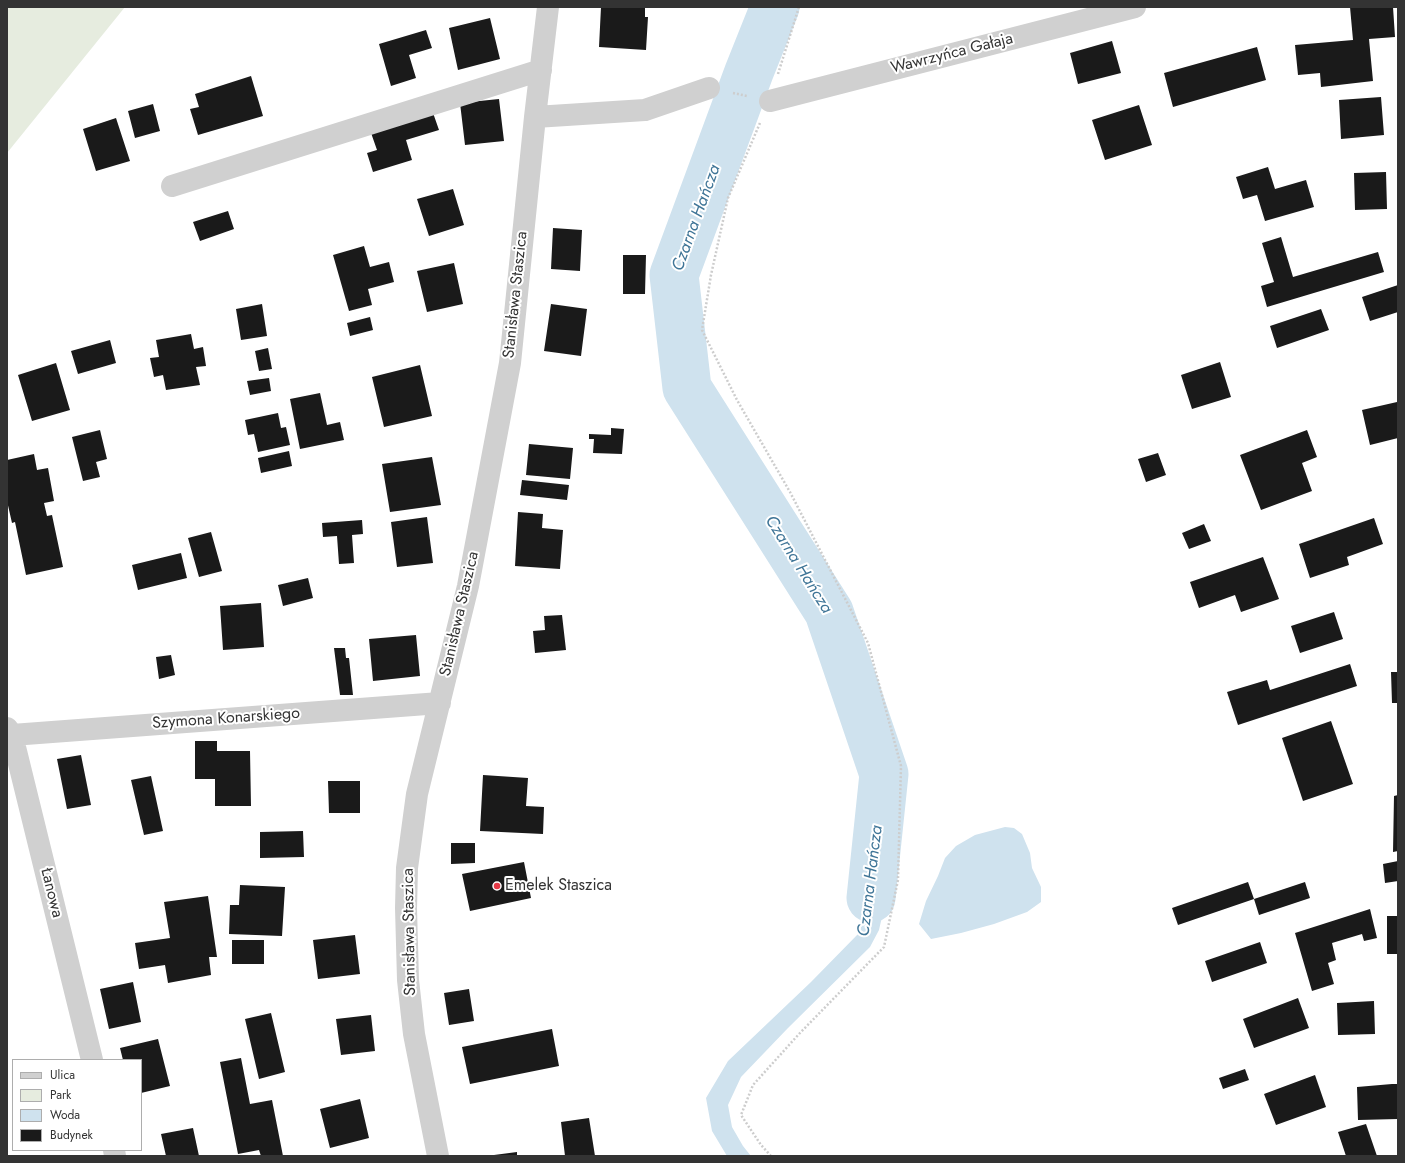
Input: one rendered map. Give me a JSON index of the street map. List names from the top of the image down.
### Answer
{
  "streets": {
    "street": [
      "Wawrzyńca Gałaja",
      "Stanisława Staszica",
      "Szymona Konarskiego",
      "Łanowa"
    ]
  },
  "crossings": [
    ["Stanisława Staszica", "Szymona Konarskiego"],
    ["Szymona Konarskiego", "Łanowa"]
  ],
  "water": ["Czarna Hańcza"],
  "places": ["Emelek Staszica"],
  "legend": [
    "Ulica",
    "Park",
    "Woda",
    "Budynek"
  ]
}
